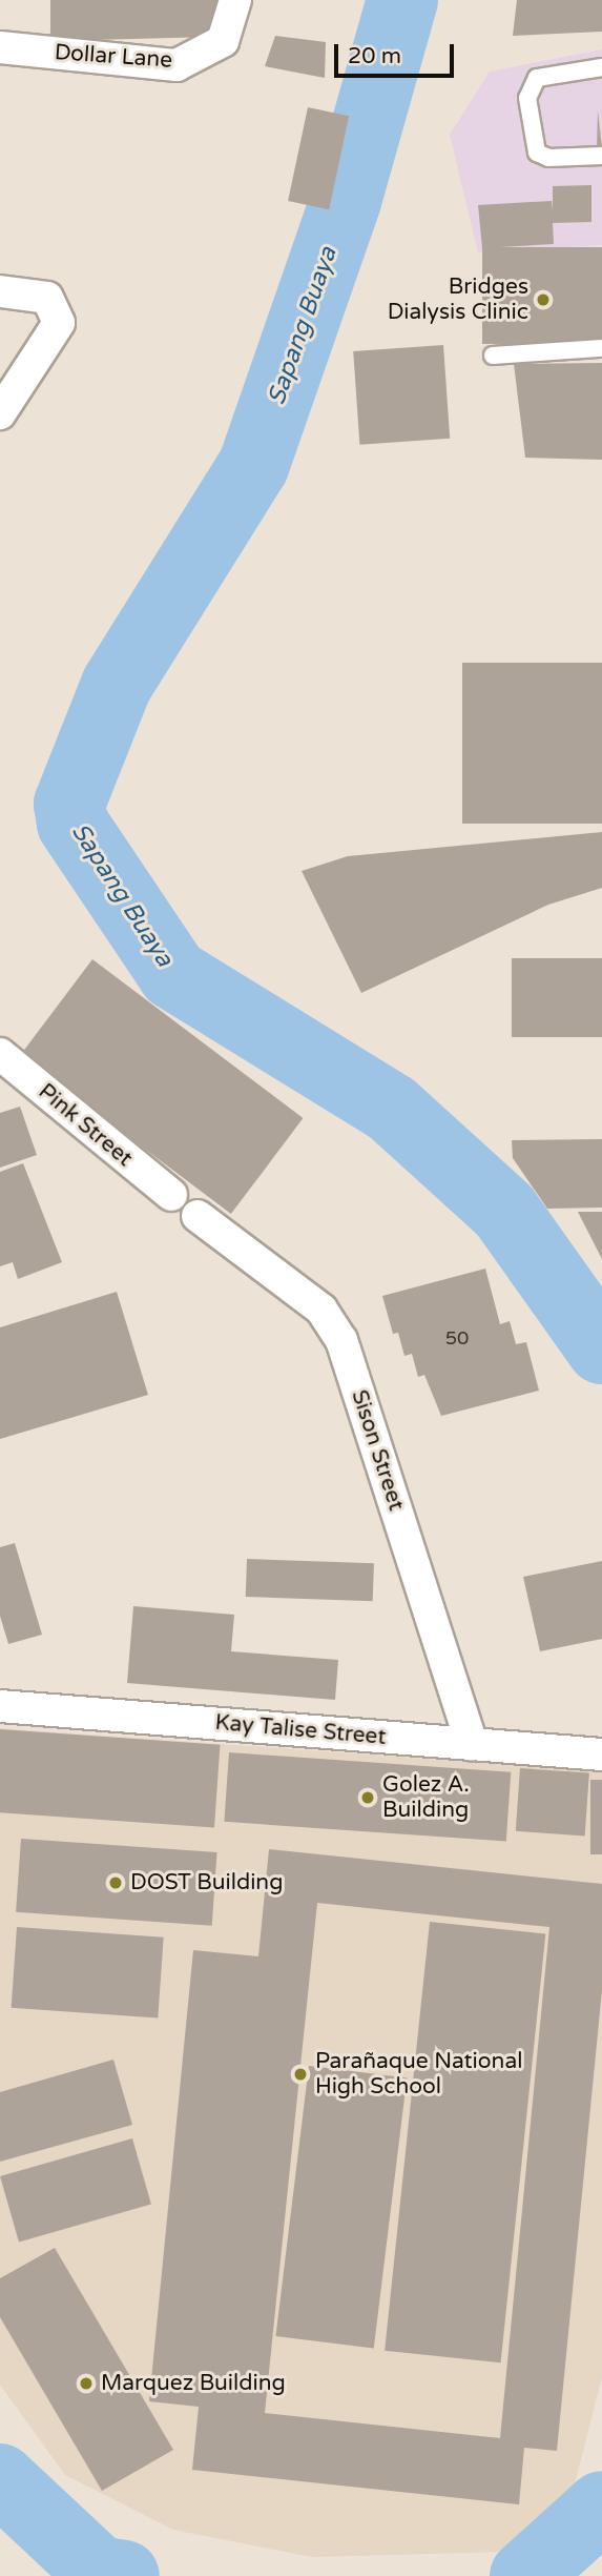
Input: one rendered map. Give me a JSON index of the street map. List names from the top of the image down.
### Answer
{
  "streets": {
    "street": [
      "Dollar Lane",
      "Pink Street",
      "Sison Street",
      "Kay Talise Street"
    ]
  },
  "crossings": [
    ["Sison Street", "Kay Talise Street"]
  ],
  "water": ["Sapang Buaya"],
  "places": [
    "Bridges Dialysis Clinic",
    "Golez A. Building",
    "DOST Building",
    "Parañaque National High School",
    "Marquez Building"
  ],
  "house_numbers": ["50"],
  "scale_bar": "20 m"
}
